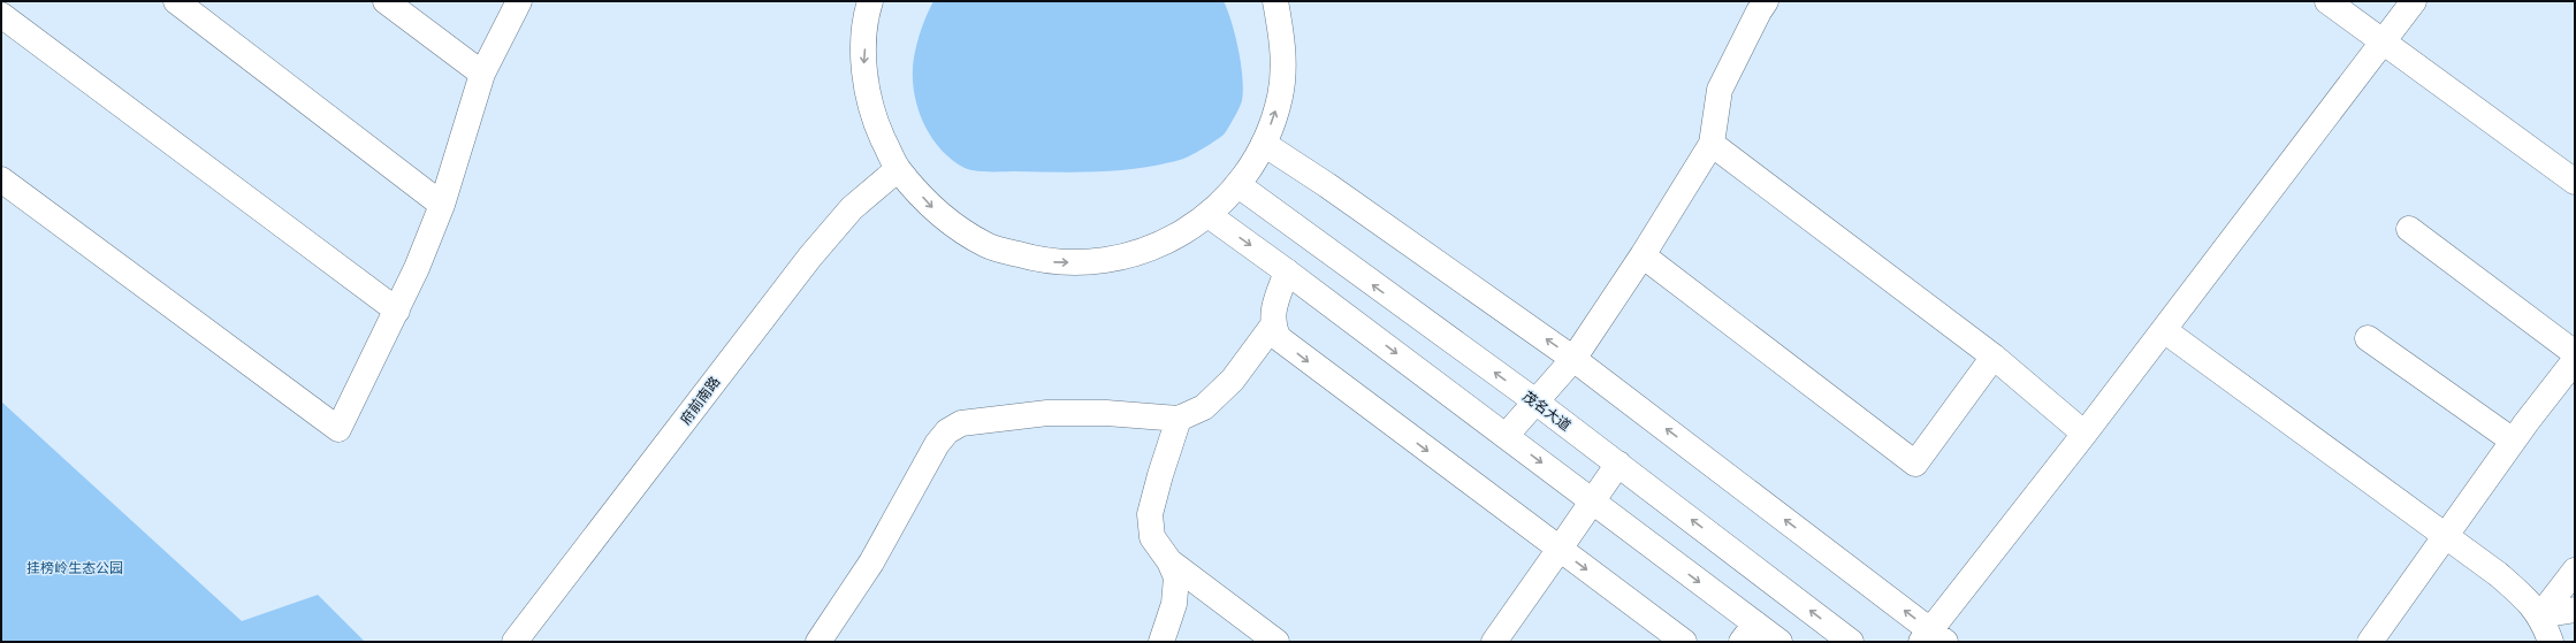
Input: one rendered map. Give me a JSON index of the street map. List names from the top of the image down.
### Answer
{
  "streets": {
    "street": ["府前南路", "茂名大道"]
  },
  "parks": ["挂榜岭生态公园"]
}
